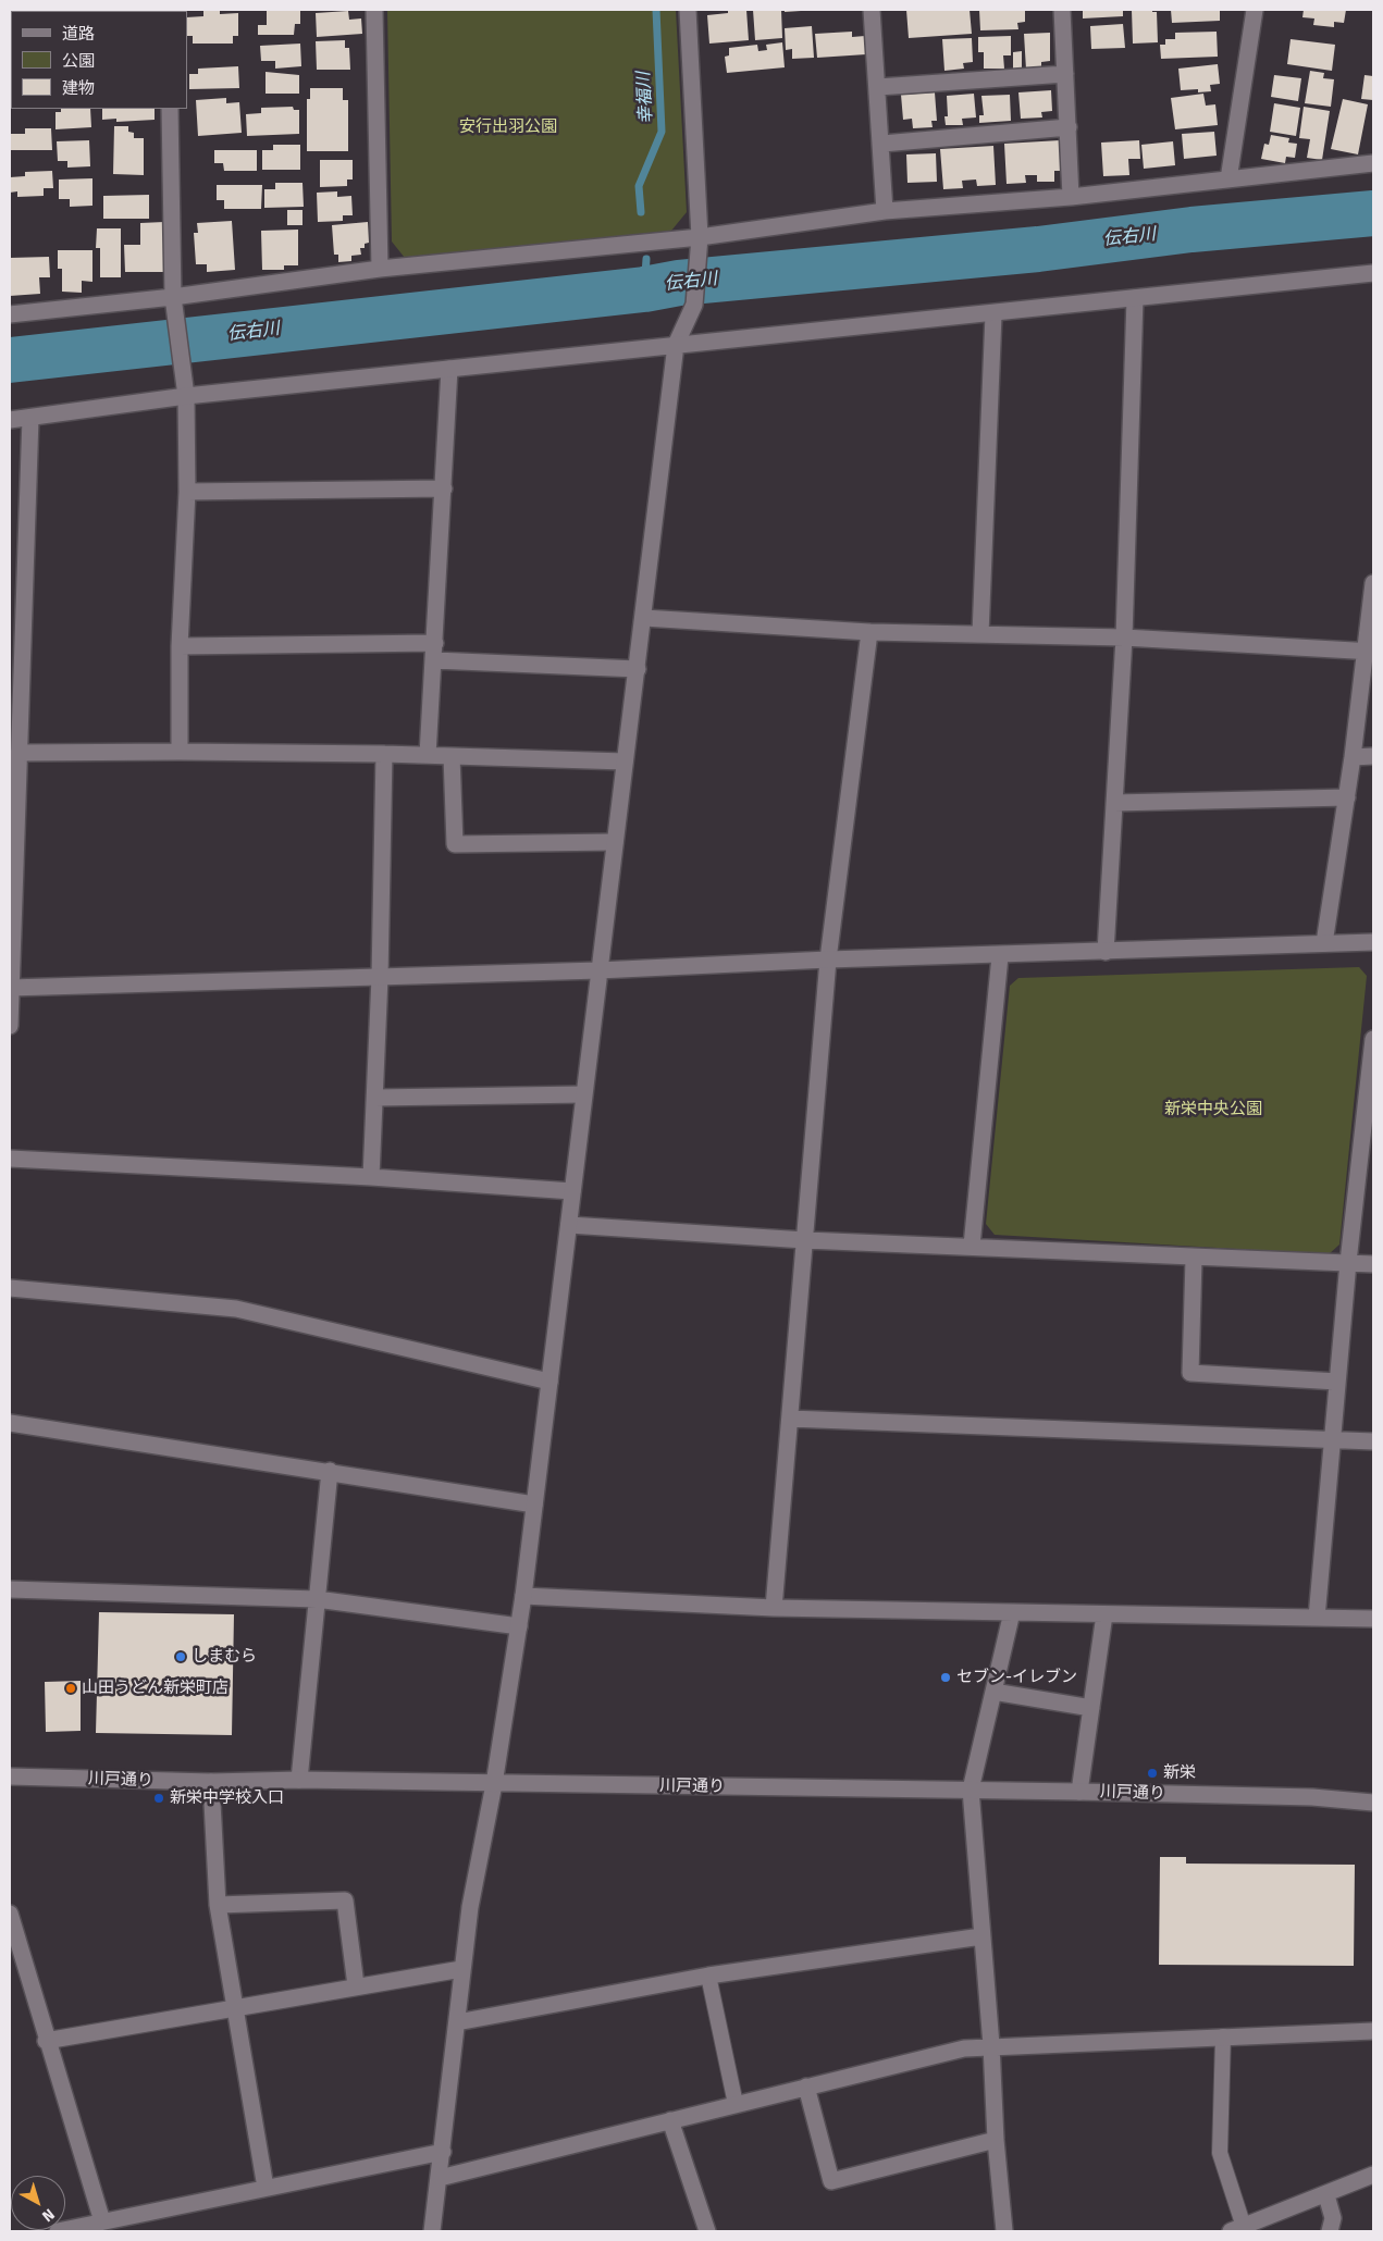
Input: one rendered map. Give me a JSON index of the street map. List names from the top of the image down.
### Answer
{
  "streets": {
    "street": ["川戸通り"]
  },
  "water": ["幸福川", "伝右川"],
  "parks": ["安行出羽公園", "新栄中央公園"],
  "places": [
    "しまむら",
    "セブン-イレブン",
    "山田うどん新栄町店",
    "新栄",
    "新栄中学校入口"
  ],
  "legend": ["道路", "公園", "建物"],
  "north": "bottom right"
}
